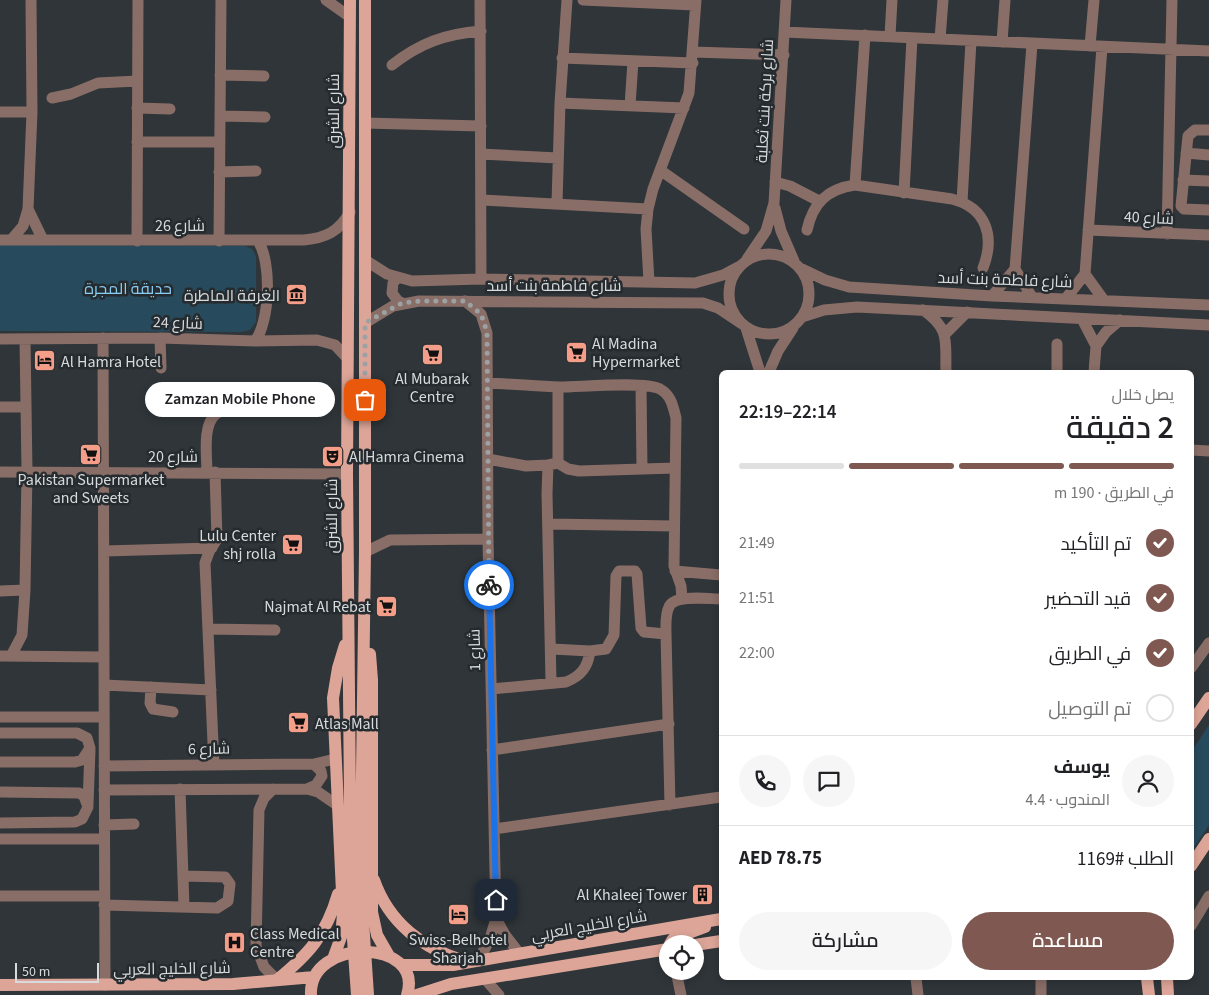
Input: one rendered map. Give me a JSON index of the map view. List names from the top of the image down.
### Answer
{
  "streets": {
    "main road": ["شارع الشرق", "شارع الخليج العربي"],
    "street": [
      "شارع بركة بنت ثعلبة",
      "شارع 40",
      "شارع 26",
      "شارع فاطمة بنت أسد",
      "شارع 24",
      "شارع 20",
      "شارع 1",
      "شارع 6"
    ]
  },
  "crossings": [
    ["شارع بركة بنت ثعلبة", "شارع فاطمة بنت أسد"],
    ["شارع الشرق", "شارع 26"],
    ["شارع الشرق", "شارع فاطمة بنت أسد"],
    ["شارع الشرق", "شارع 24"],
    ["شارع الشرق", "شارع 20"],
    ["شارع فاطمة بنت أسد", "شارع 1"],
    ["شارع 1", "شارع الخليج العربي"]
  ],
  "parks": ["حديقة المجرة"],
  "places": {
    "museum": ["الغرفة الماطرة"],
    "supermarket": [
      "Al Madina Hypermarket",
      "Al Mubarak Centre",
      "Pakistan Supermarket and Sweets",
      "Lulu Center shj rolla",
      "Najmat Al Rebat",
      "Atlas Mall"
    ],
    "hotel": ["Al Hamra Hotel", "Swiss-Belhotel Sharjah"],
    "other": ["Zamzan Mobile Phone"],
    "theatre": ["Al Hamra Cinema"],
    "building": ["Al Khaleej Tower"],
    "hospital": ["Class Medical Centre"]
  },
  "scale_bar": "50 m",
  "page": {
    "heading": ["2 دقيقة", "يصل خلال", "22:14–22:19"],
    "panel": [
      "يوسف",
      "المندوب · 4.4",
      "الطلب #1169",
      "AED 78.75"
    ],
    "bubble": "Zamzan Mobile Phone",
    "bar": "في الطريق · 190 m",
    "list": [
      ["تم التأكيد", "21:49"],
      ["قيد التحضير", "21:51"],
      ["في الطريق", "22:00"],
      "تم التوصيل"
    ],
    "buttons": ["مساعدة", "مشاركة"],
    "scale": "50 m"
  }
}
